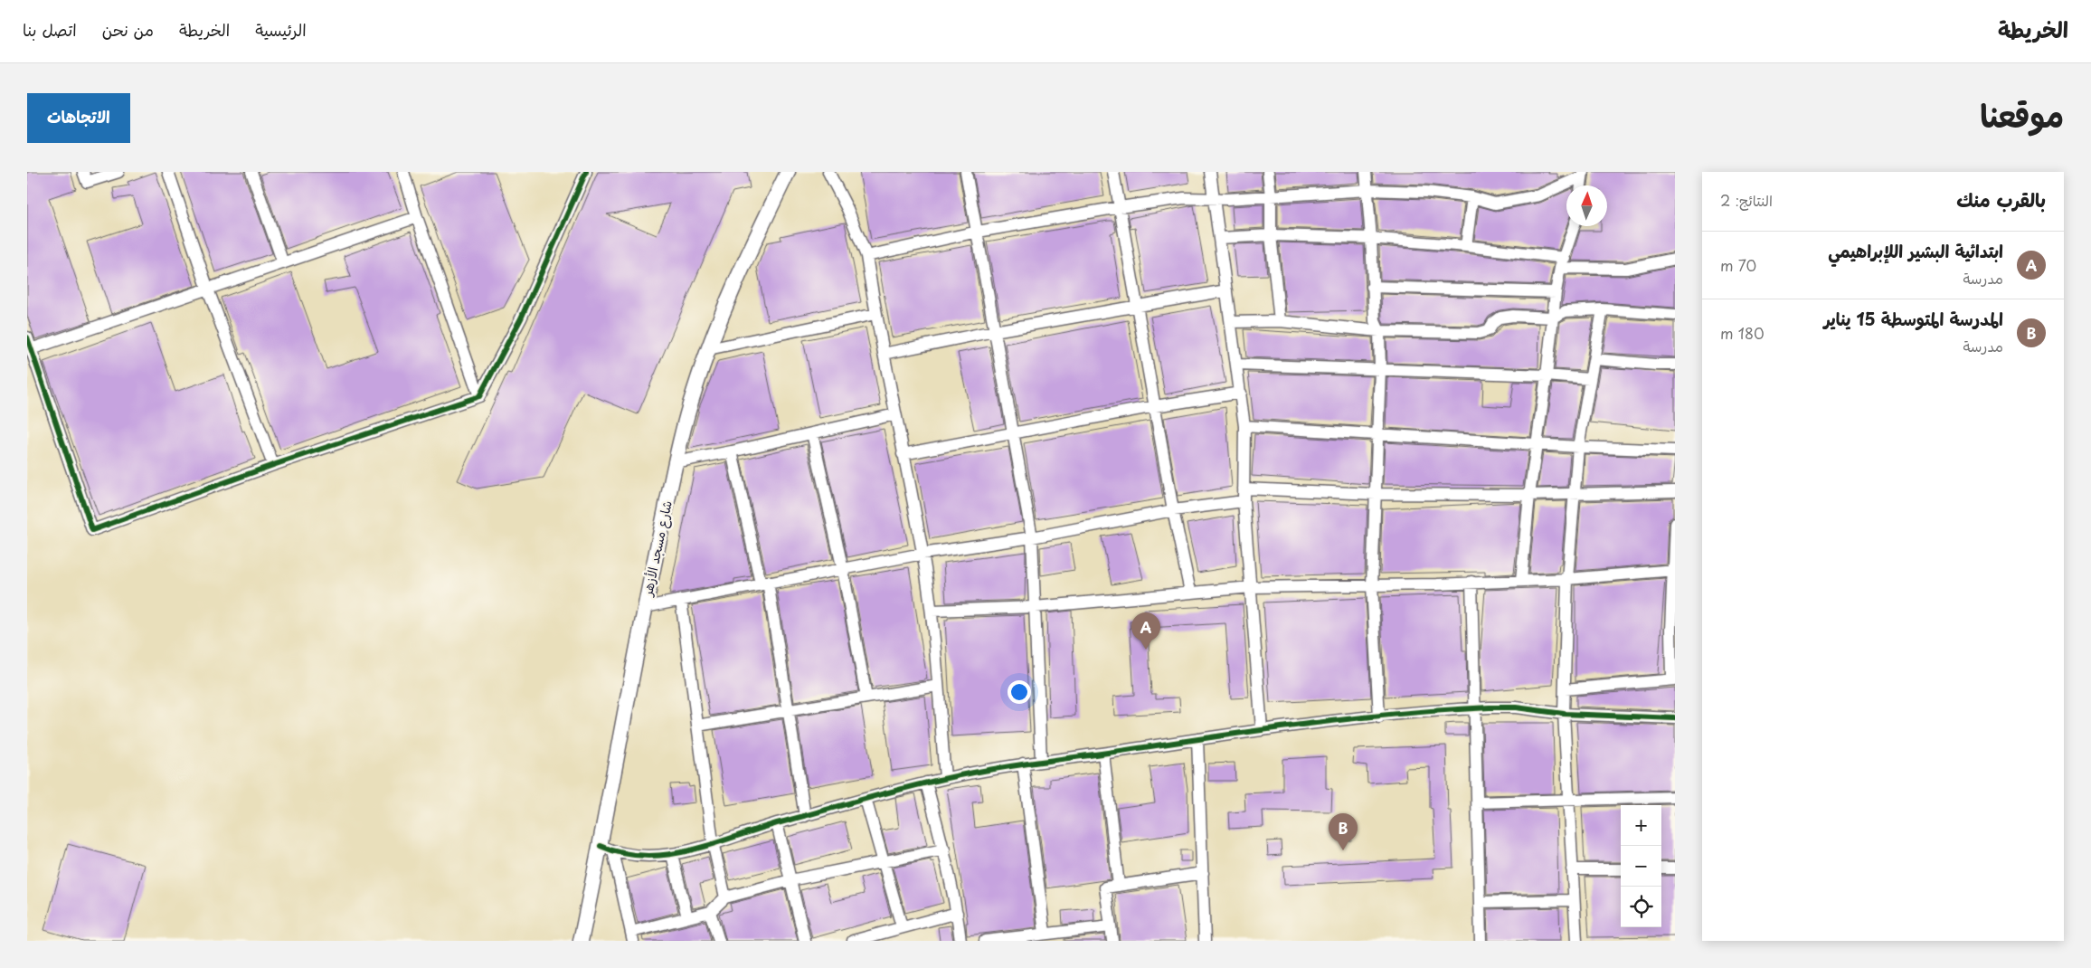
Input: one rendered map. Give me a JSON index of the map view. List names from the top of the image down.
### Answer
{
  "streets": {
    "street": ["شارع مسجد الأزهر"]
  },
  "north": "top",
  "page": {
    "header": "الخريطة",
    "nav": [
      "الرئيسية",
      "الخريطة",
      "من نحن",
      "اتصل بنا"
    ],
    "title": "موقعنا",
    "buttons": "الاتجاهات",
    "heading": ["بالقرب منك", "النتائج: 2"],
    "list": [
      {
        "mark": "A",
        "name": "ابتدائية البشير اللإبراهيمي",
        "note": "مدرسة",
        "value": "70 m"
      },
      {
        "mark": "B",
        "name": "المدرسة المتوسطة 15 يناير",
        "note": "مدرسة",
        "value": "180 m"
      }
    ],
    "pins": ["A", "B"],
    "map_buttons": ["+", "−"]
  }
}
